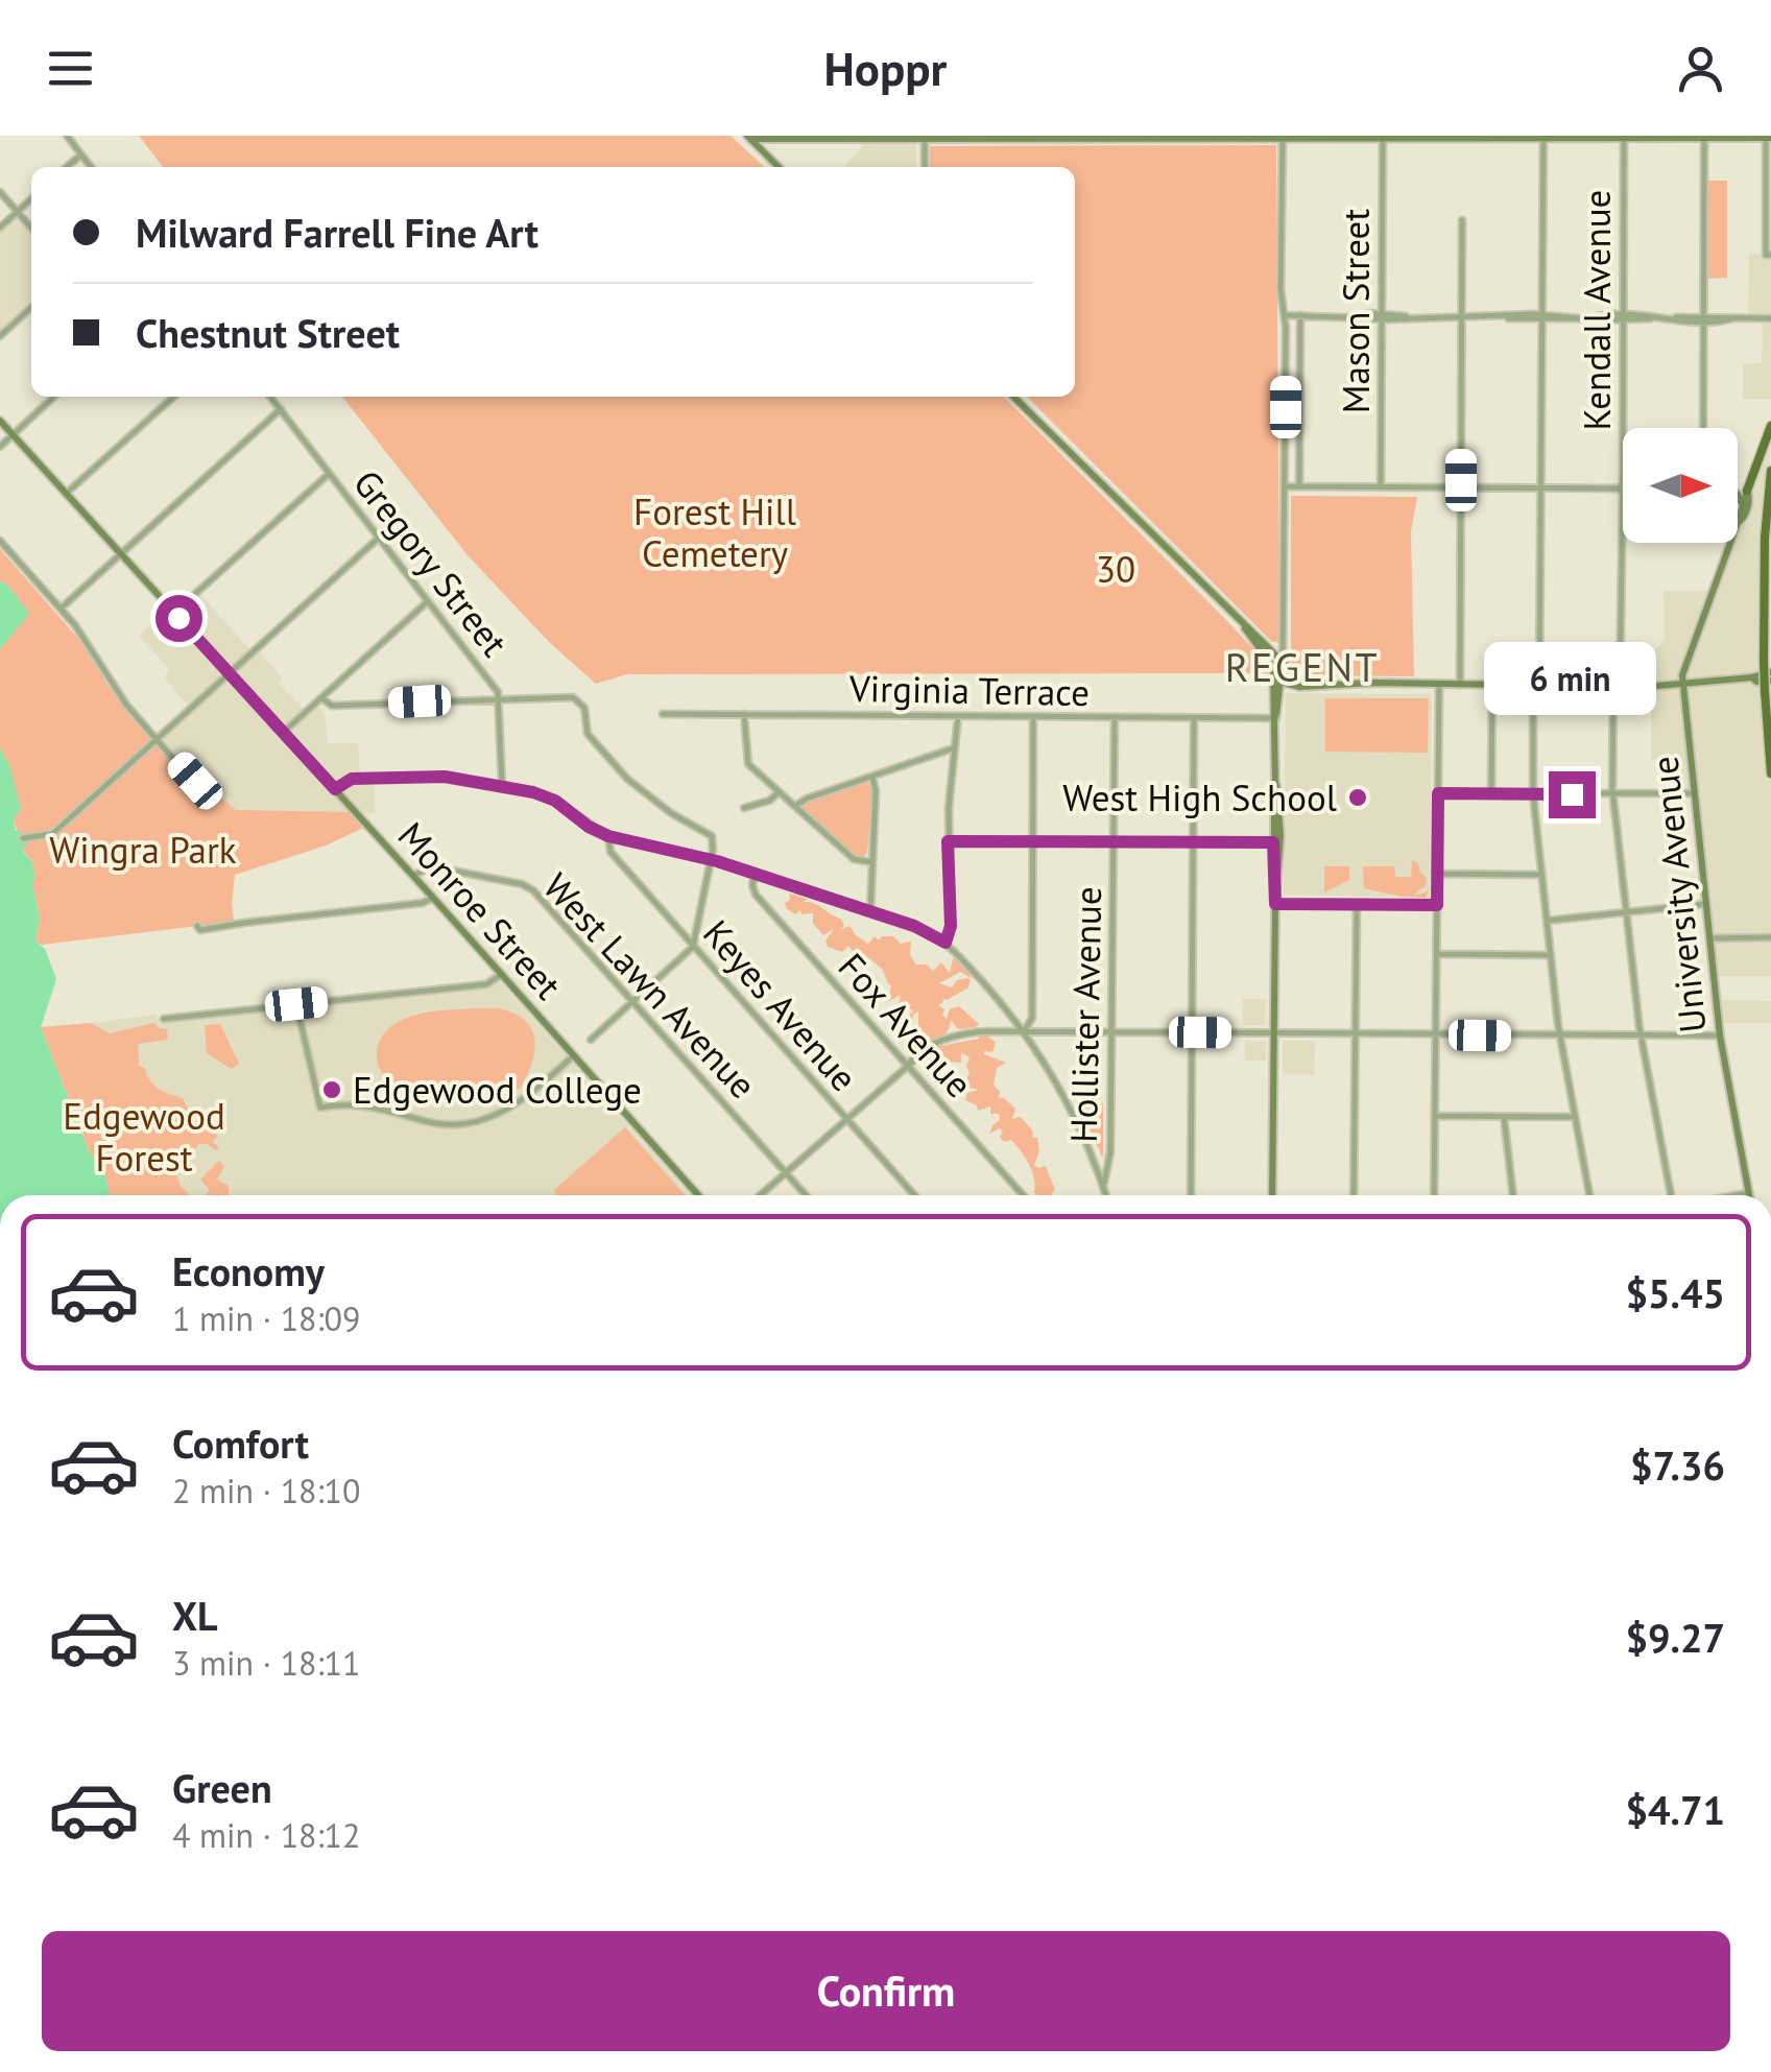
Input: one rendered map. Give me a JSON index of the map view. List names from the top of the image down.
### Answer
{
  "streets": {
    "street": [
      "Kendall Avenue",
      "Mason Street",
      "Gregory Street",
      "Virginia Terrace",
      "University Avenue",
      "Monroe Street",
      "West Lawn Avenue",
      "Keyes Avenue",
      "Hollister Avenue",
      "Fox Avenue"
    ]
  },
  "crossings": [
    ["Virginia Terrace", "Hollister Avenue"],
    ["Monroe Street", "West Lawn Avenue"]
  ],
  "districts": ["REGENT"],
  "parks": [
    "Forest Hill Cemetery",
    "30",
    "Wingra Park",
    "Edgewood Forest"
  ],
  "places": ["West High School", "Edgewood College"],
  "north": "right",
  "page": {
    "header": "Hoppr",
    "banner": ["Milward Farrell Fine Art", "Chestnut Street"],
    "bubble": "6 min",
    "list": [
      {
        "name": "Economy",
        "note": "1 min · 18:09",
        "value": "$5.45"
      },
      {
        "name": "Comfort",
        "note": "2 min · 18:10",
        "value": "$7.36"
      },
      {
        "name": "XL",
        "note": "3 min · 18:11",
        "value": "$9.27"
      },
      {
        "name": "Green",
        "note": "4 min · 18:12",
        "value": "$4.71"
      }
    ],
    "buttons": "Confirm"
  }
}
